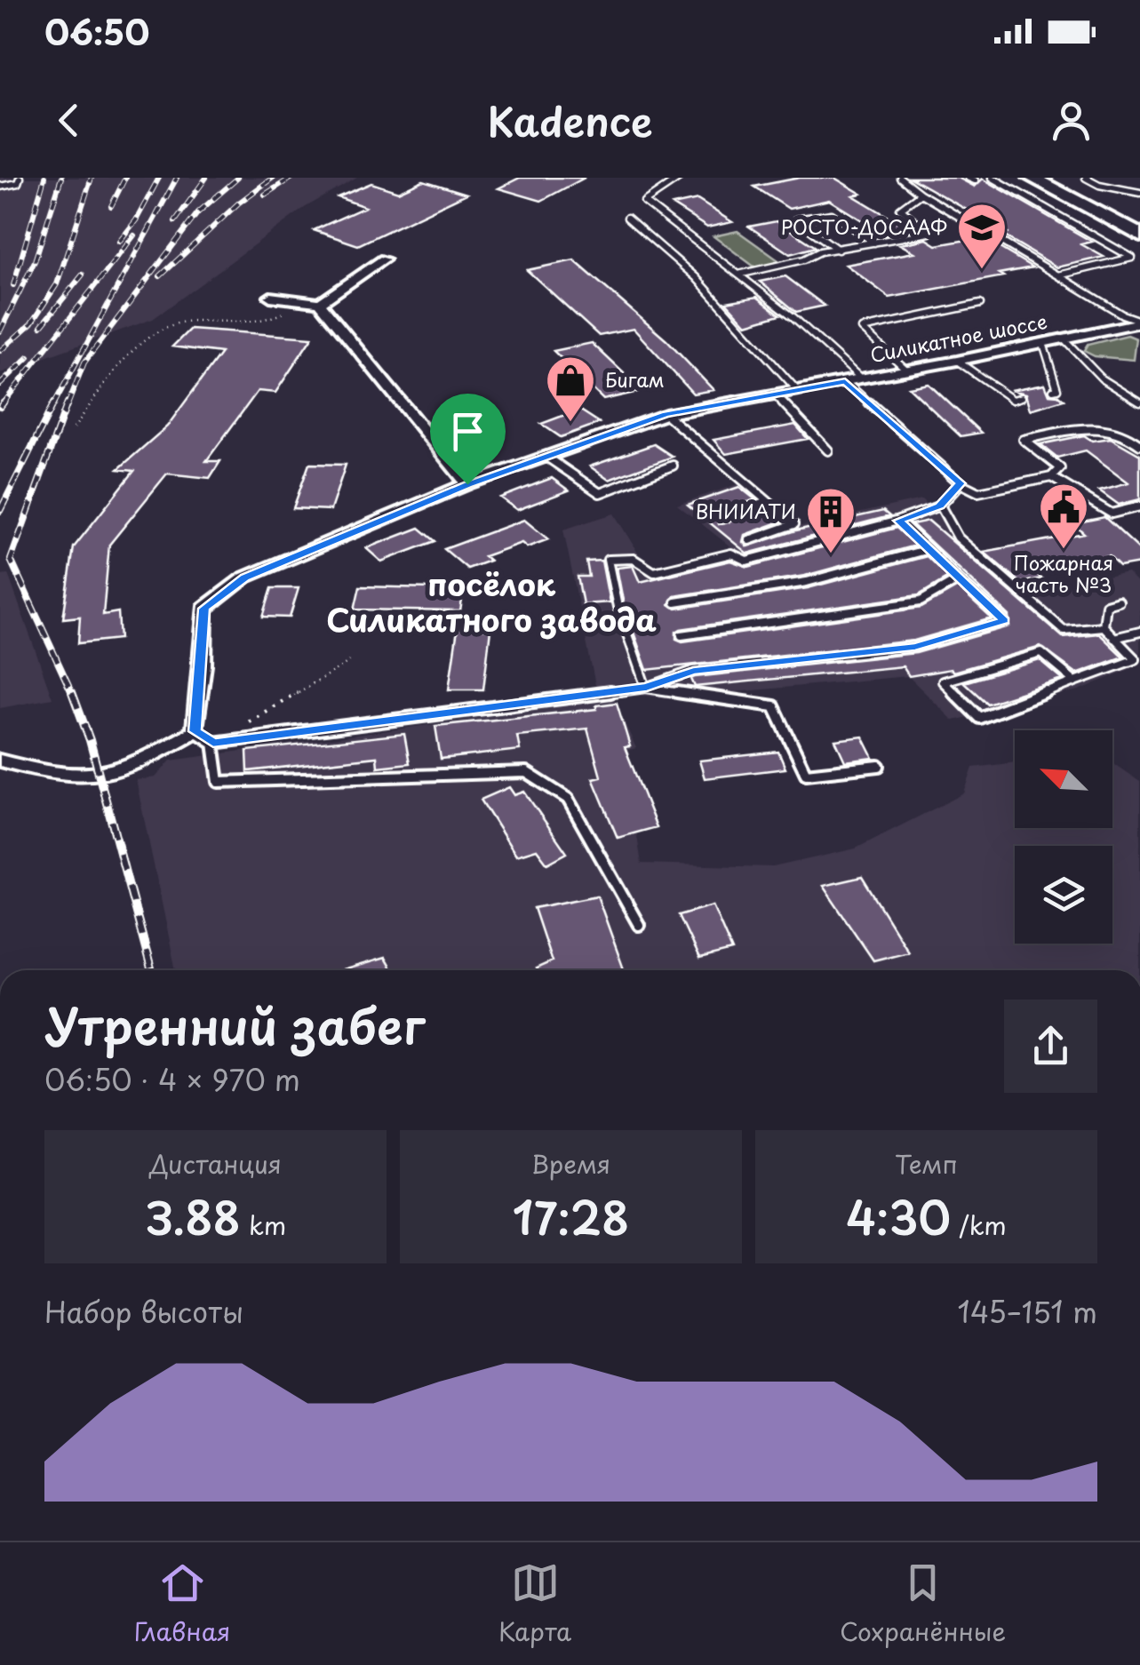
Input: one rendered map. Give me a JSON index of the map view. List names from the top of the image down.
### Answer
{
  "streets": {
    "street": ["Силикатное шоссе"]
  },
  "districts": ["посёлок Силикатного завода"],
  "places": {
    "school or university": ["РОСТО-ДОСААФ"],
    "shop": ["Бигам"],
    "public building": ["Пожарная часть №3"],
    "building": ["ВНИИАТИ"]
  },
  "north": "top left",
  "page": {
    "status": "06:50",
    "header": "Kadence",
    "heading": ["Утренний забег", "06:50 · 4 × 970 m"],
    "stats": [
      ["Дистанция", "3.88 km"],
      ["Время", "17:28"],
      ["Темп", "4:30 /km"]
    ],
    "chart": ["Набор высоты", "145–151 m"],
    "tabs": ["Главная", "Карта", "Сохранённые"]
  }
}
